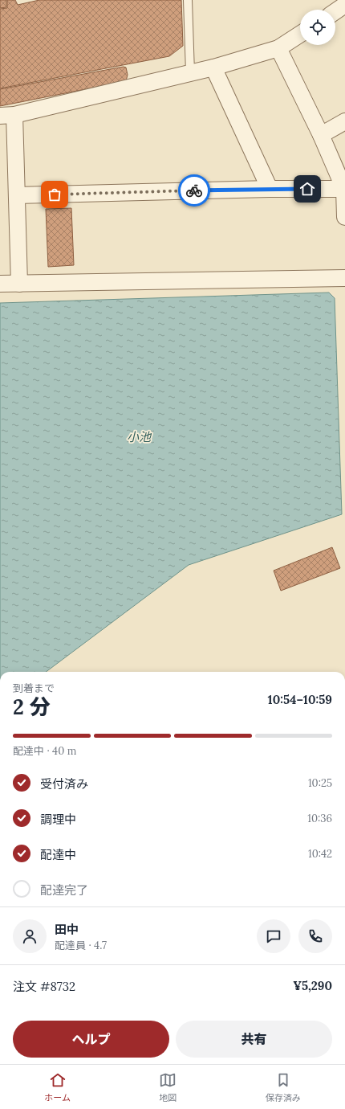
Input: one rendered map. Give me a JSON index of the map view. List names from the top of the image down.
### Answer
{
  "water": ["小池"],
  "page": {
    "heading": ["2 分", "到着まで", "10:54–10:59"],
    "panel": [
      "田中",
      "配達員 · 4.7",
      "注文 #8732",
      "¥5,290"
    ],
    "bar": "配達中 · 40 m",
    "list": [
      ["受付済み", "10:25"],
      ["調理中", "10:36"],
      ["配達中", "10:42"],
      "配達完了"
    ],
    "buttons": ["ヘルプ", "共有"],
    "tabs": ["ホーム", "地図", "保存済み"]
  }
}
